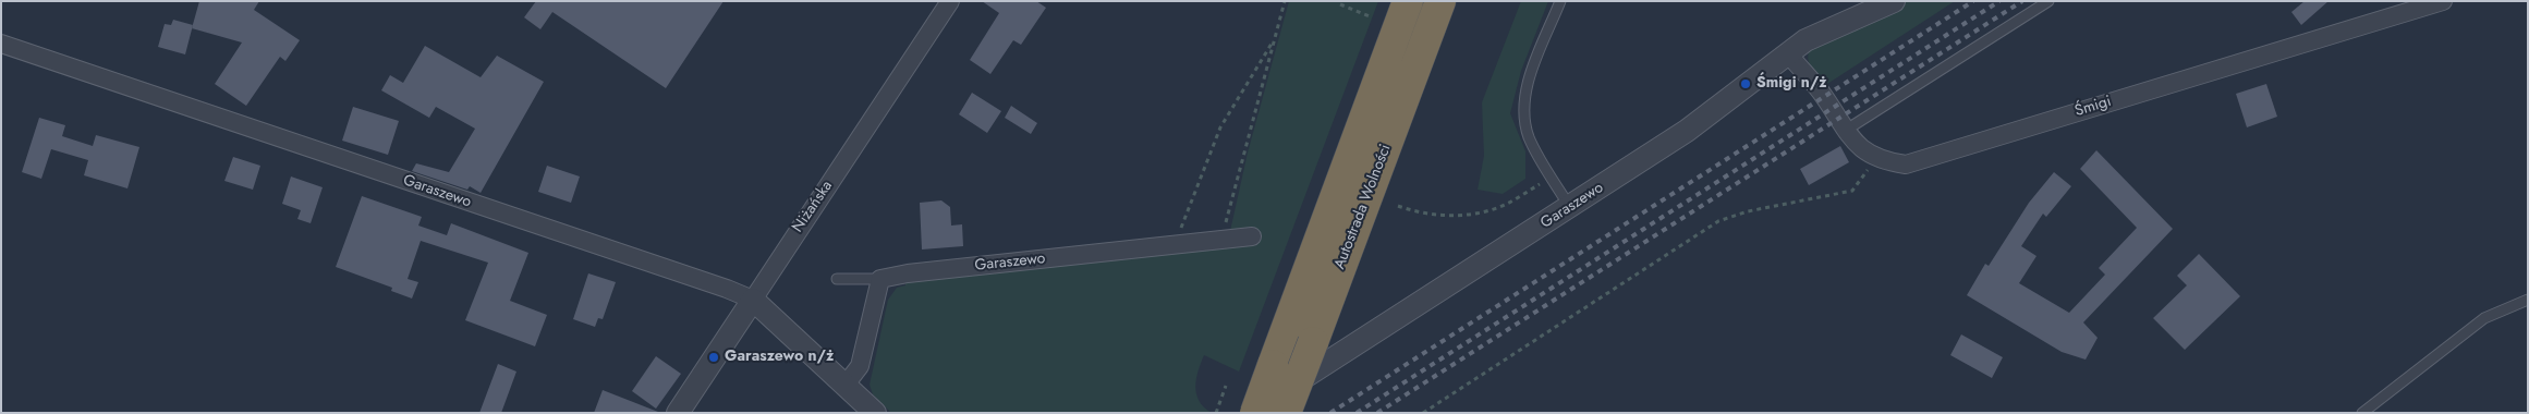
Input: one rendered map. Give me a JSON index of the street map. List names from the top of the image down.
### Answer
{
  "streets": {
    "highway": ["Autostrada Wolności"],
    "street": ["Śmigi", "Garaszewo", "Niżańska"]
  },
  "crossings": [
    ["Śmigi", "Garaszewo"],
    ["Garaszewo", "Niżańska"]
  ],
  "places": ["Śmigi n/ż", "Garaszewo n/ż"]
}
